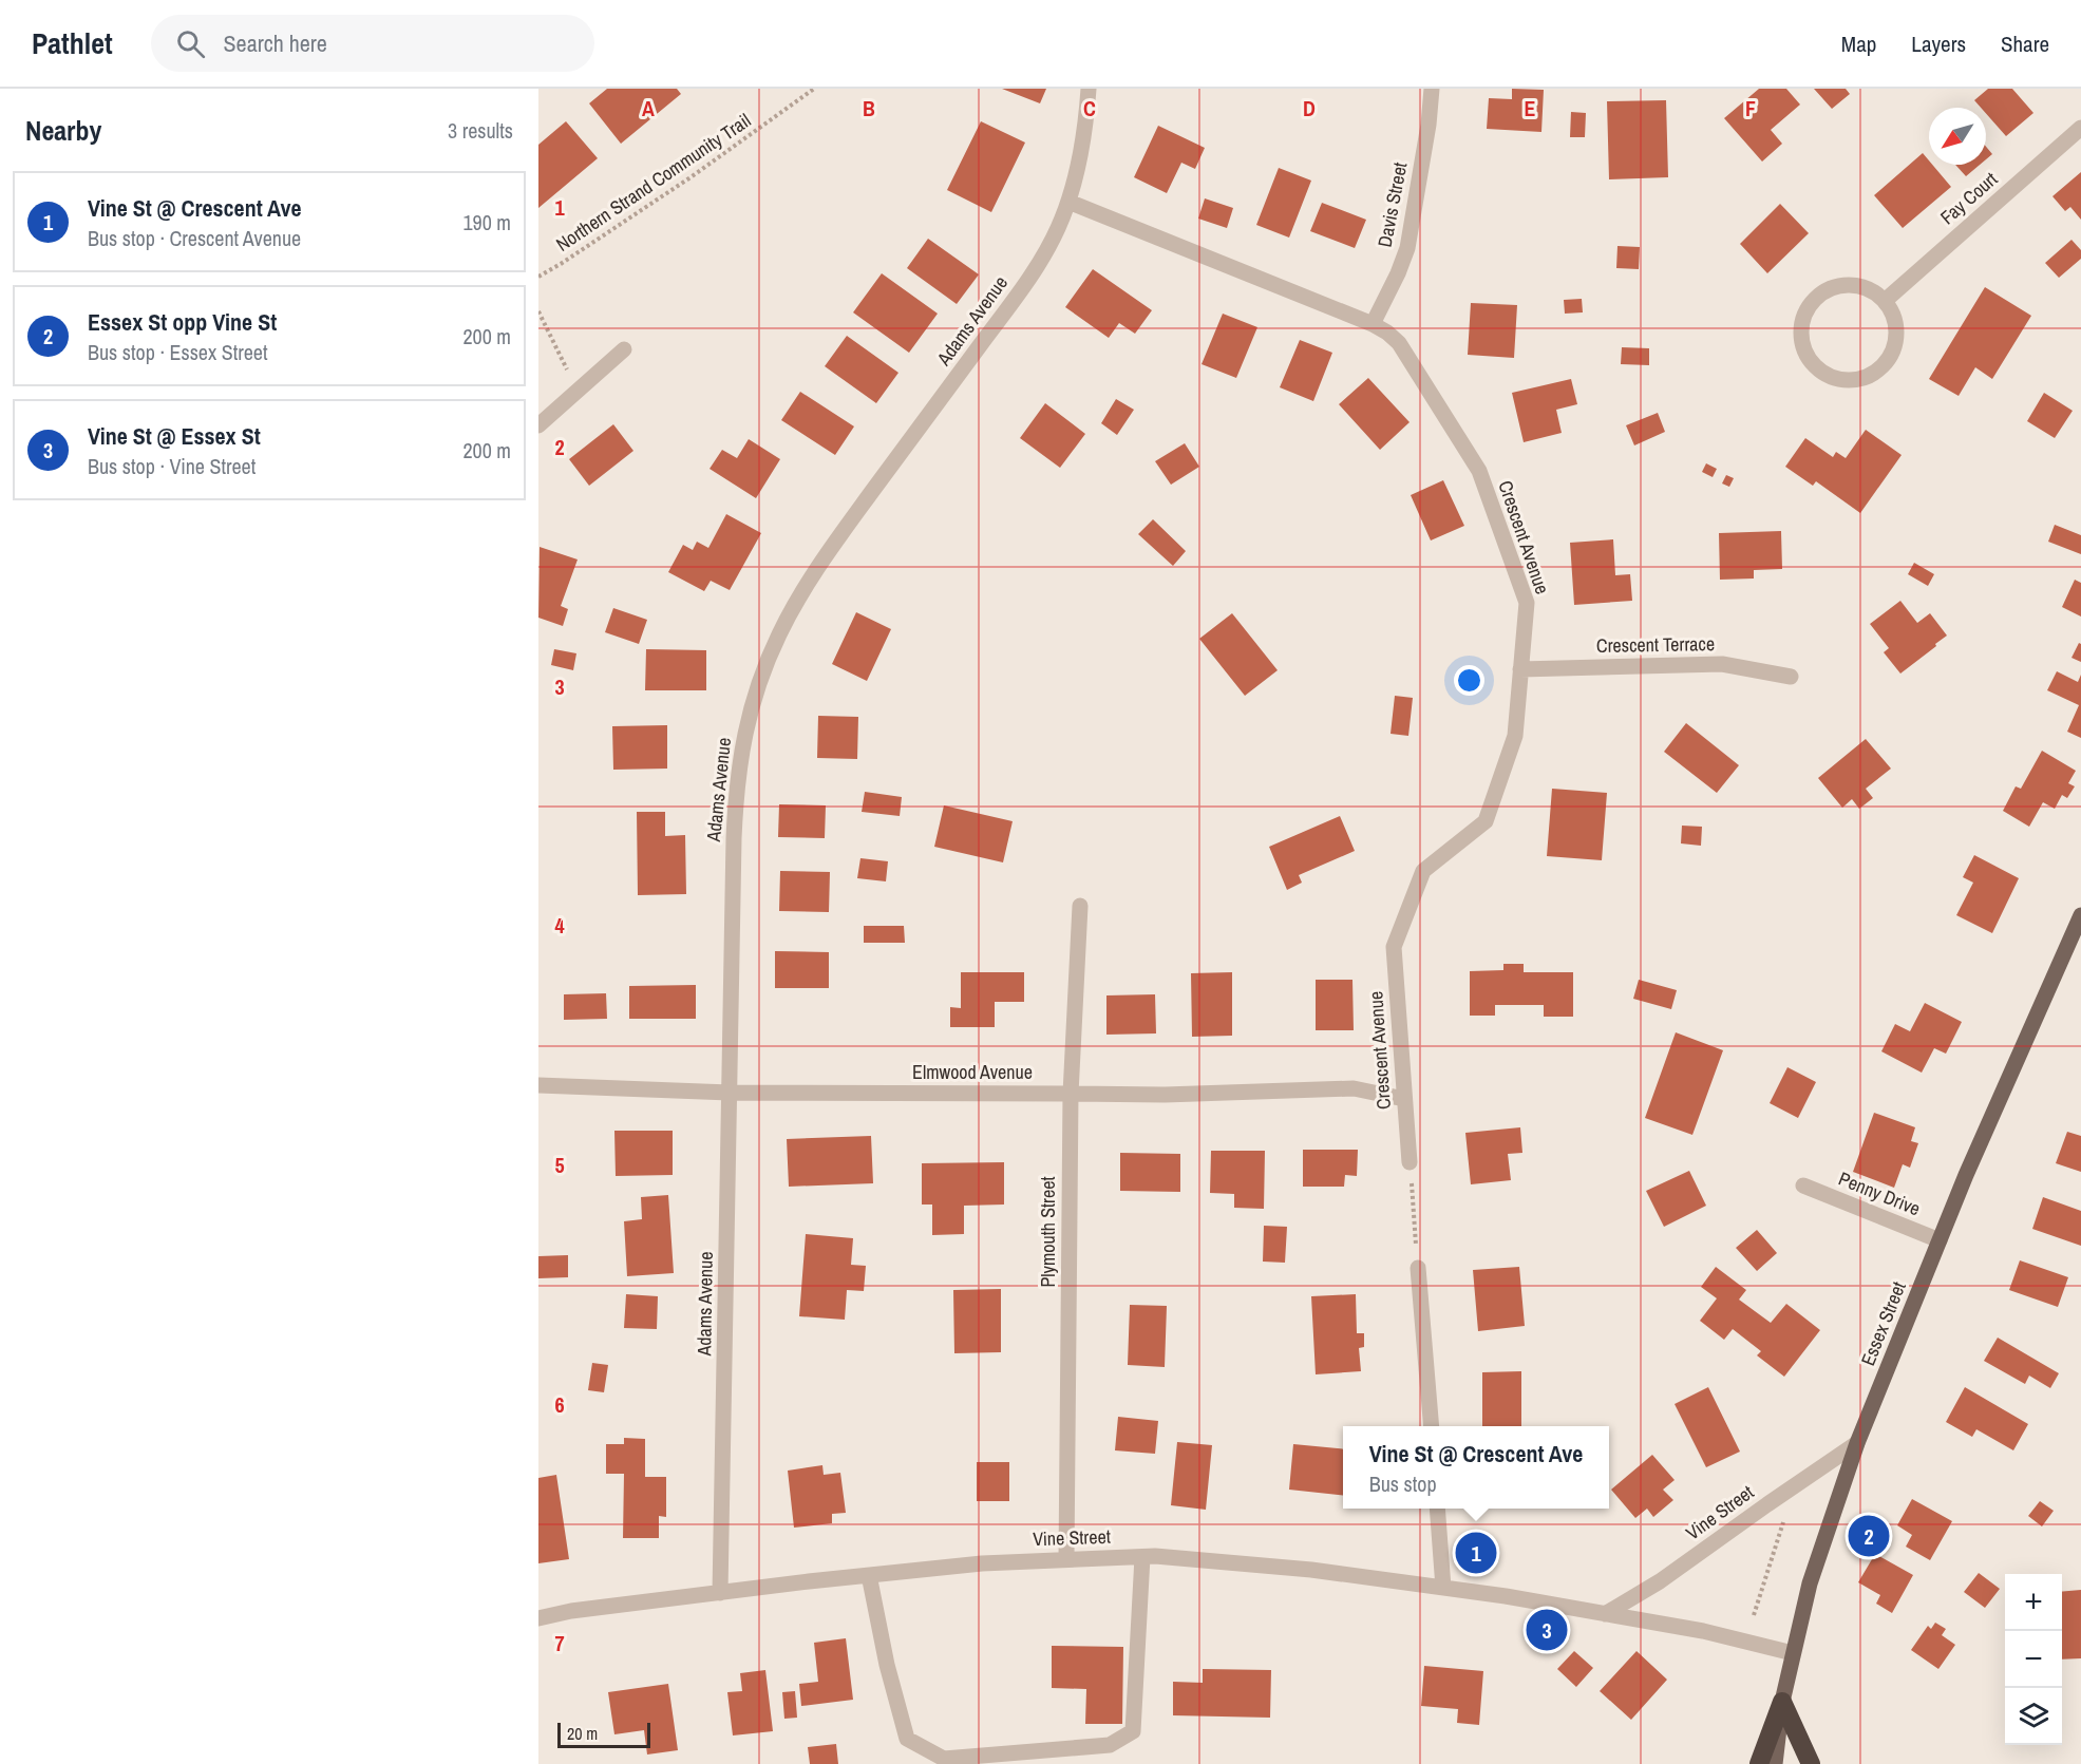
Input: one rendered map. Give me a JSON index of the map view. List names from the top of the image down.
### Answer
{
  "streets": {
    "main road": ["Essex Street"],
    "street": [
      "Fay Court",
      "Davis Street",
      "Adams Avenue",
      "Crescent Avenue",
      "Crescent Terrace",
      "Elmwood Avenue",
      "Penny Drive",
      "Plymouth Street",
      "Vine Street"
    ],
    "path": ["Northern Strand Community Trail"]
  },
  "crossings": [
    ["Davis Street", "Crescent Avenue"],
    ["Adams Avenue", "Crescent Avenue"],
    ["Adams Avenue", "Elmwood Avenue"],
    ["Adams Avenue", "Vine Street"],
    ["Crescent Avenue", "Crescent Terrace"],
    ["Crescent Avenue", "Elmwood Avenue"],
    ["Elmwood Avenue", "Plymouth Street"],
    ["Penny Drive", "Essex Street"],
    ["Plymouth Street", "Vine Street"],
    ["Essex Street", "Vine Street"]
  ],
  "scale_bar": "20 m",
  "north": "bottom left",
  "page": {
    "header": "Pathlet",
    "search": "Search here",
    "nav": ["Map", "Layers", "Share"],
    "heading": ["Nearby", "3 results"],
    "list": [
      {
        "mark": "1",
        "name": "Vine St @ Crescent Ave",
        "note": "Bus stop · Crescent Avenue",
        "value": "190 m"
      },
      {
        "mark": "2",
        "name": "Essex St opp Vine St",
        "note": "Bus stop · Essex Street",
        "value": "200 m"
      },
      {
        "mark": "3",
        "name": "Vine St @ Essex St",
        "note": "Bus stop · Vine Street",
        "value": "200 m"
      }
    ],
    "popup": ["Vine St @ Crescent Ave", "Bus stop"],
    "pins": ["2", "1", "3"],
    "map_buttons": ["+", "−"],
    "scale": "20 m"
  },
  "grid": {
    "columns": [
      "A",
      "B",
      "C",
      "D",
      "E",
      "F"
    ],
    "rows": [
      "1",
      "2",
      "3",
      "4",
      "5",
      "6",
      "7"
    ]
  }
}
